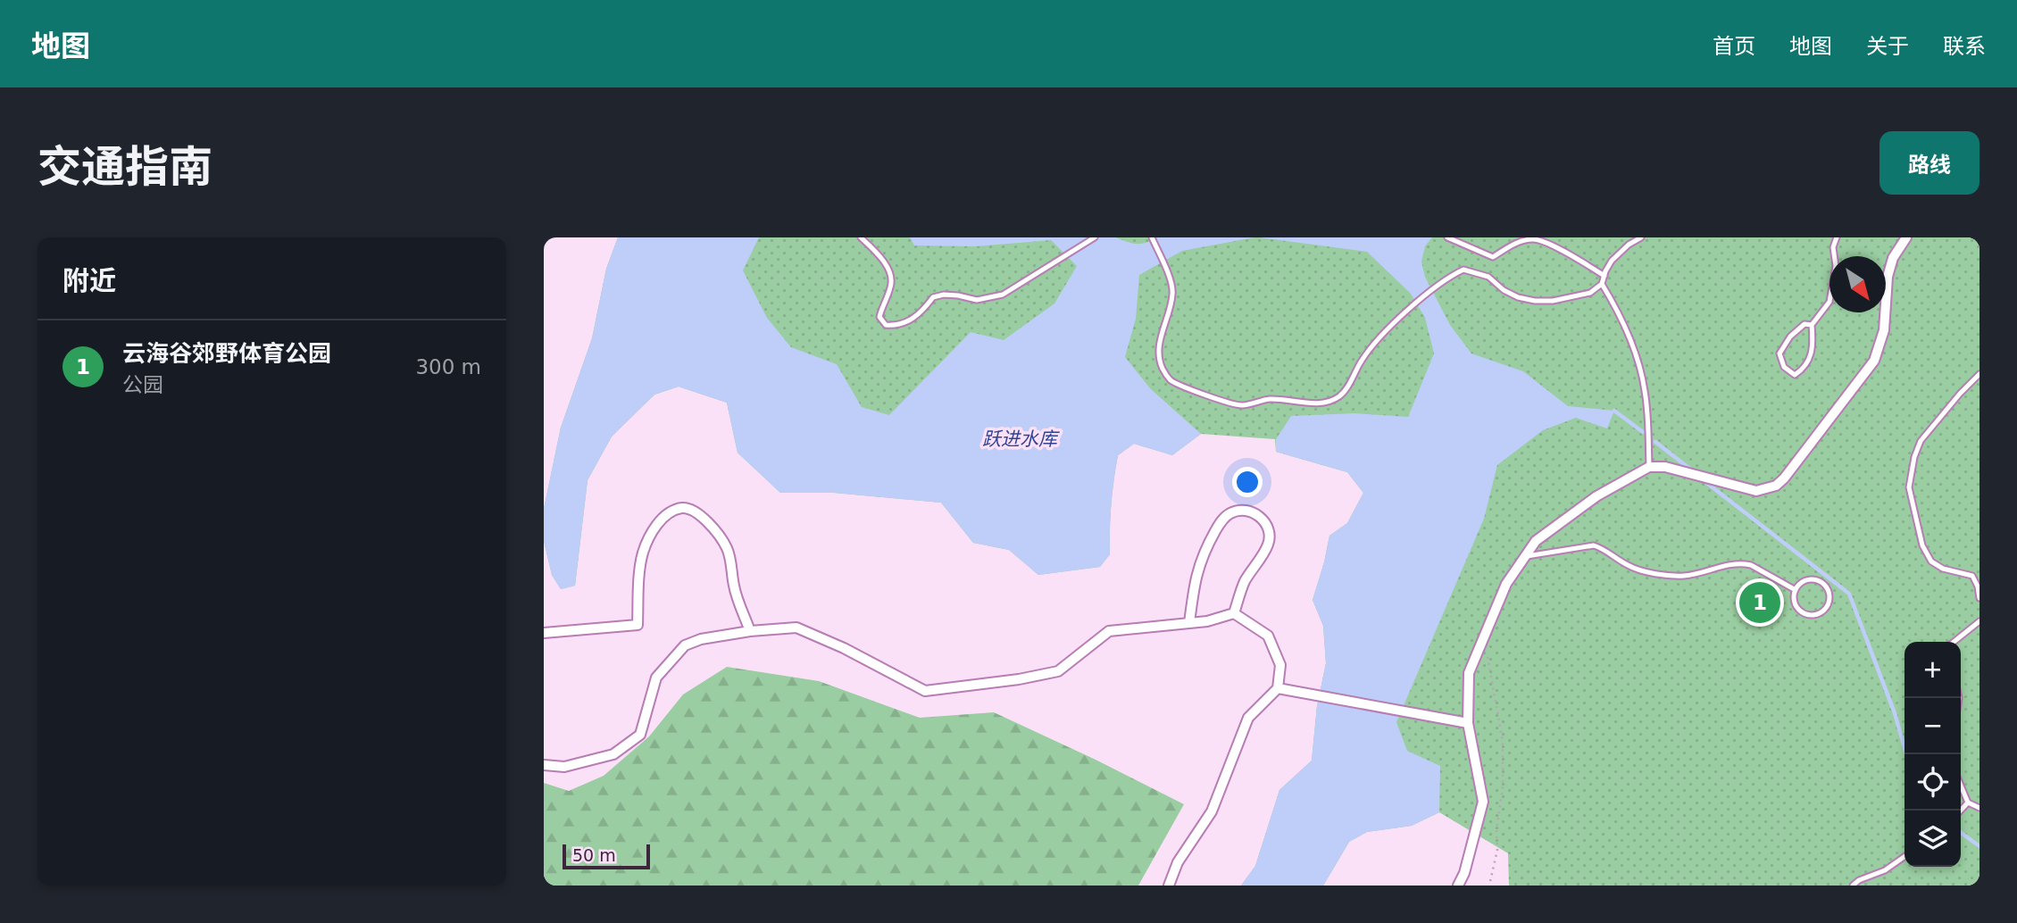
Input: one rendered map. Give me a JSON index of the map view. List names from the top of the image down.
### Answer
{
  "water": ["跃进水库"],
  "scale_bar": "50 m",
  "north": "bottom right",
  "page": {
    "header": "地图",
    "nav": [
      "首页",
      "地图",
      "关于",
      "联系"
    ],
    "title": "交通指南",
    "buttons": "路线",
    "heading": "附近",
    "list": [
      {
        "mark": "1",
        "name": "云海谷郊野体育公园",
        "note": "公园",
        "value": "300 m"
      }
    ],
    "pins": "1",
    "map_buttons": ["+", "−"],
    "scale": "50 m"
  }
}
